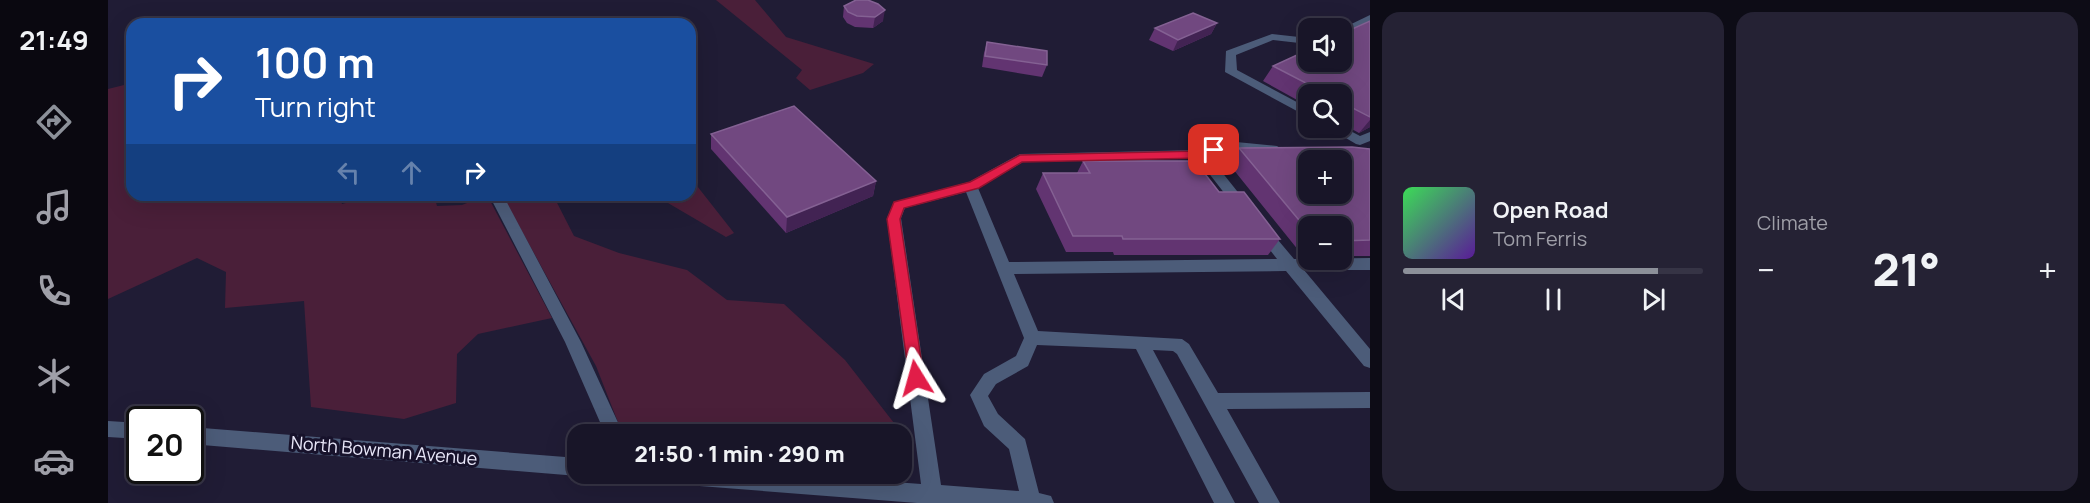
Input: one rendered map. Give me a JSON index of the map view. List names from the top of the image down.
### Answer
{
  "streets": {
    "street": ["North Bowman Avenue"]
  },
  "page": {
    "tabs": "21:49",
    "tile": "Climate",
    "map_buttons": ["+", "−"],
    "turn": ["100 m", "Turn right"],
    "song": ["Open Road", "Tom Ferris"],
    "heat": ["−", "21°", "+"],
    "limit": "20",
    "trip": "21:50 · 1 min · 290 m"
  }
}
